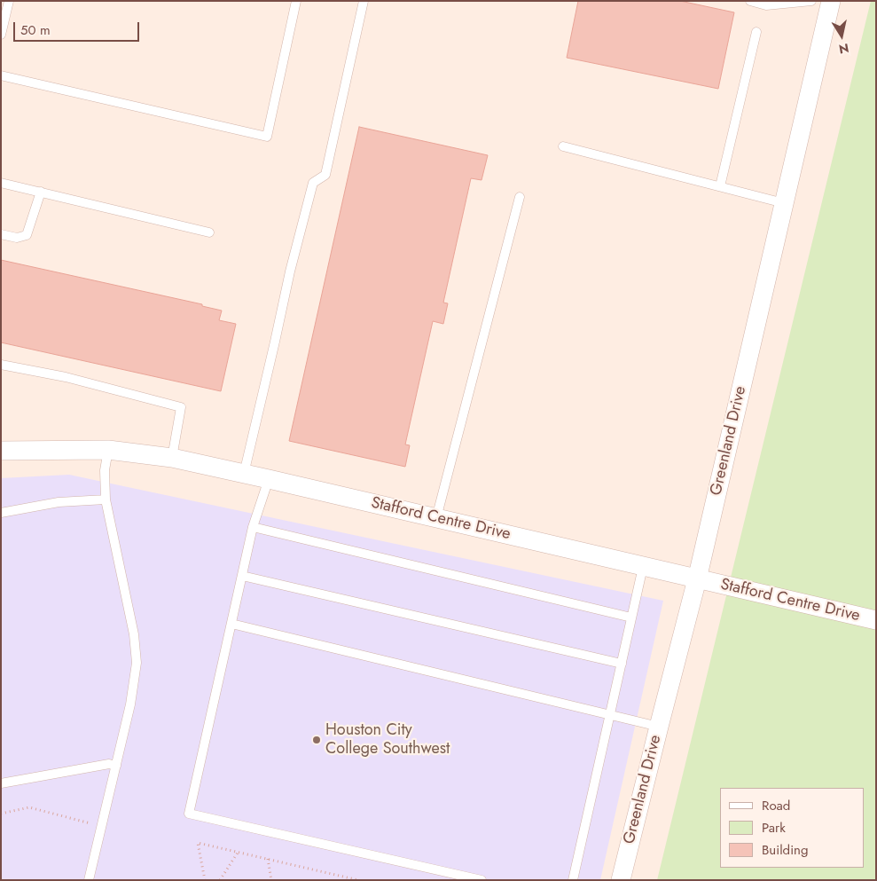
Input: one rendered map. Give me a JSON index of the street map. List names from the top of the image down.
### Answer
{
  "streets": {
    "street": ["Greenland Drive", "Stafford Centre Drive"]
  },
  "crossings": [
    ["Greenland Drive", "Stafford Centre Drive"]
  ],
  "places": ["Houston City College Southwest"],
  "legend": ["Road", "Park", "Building"],
  "scale_bar": "50 m",
  "north": "bottom"
}
